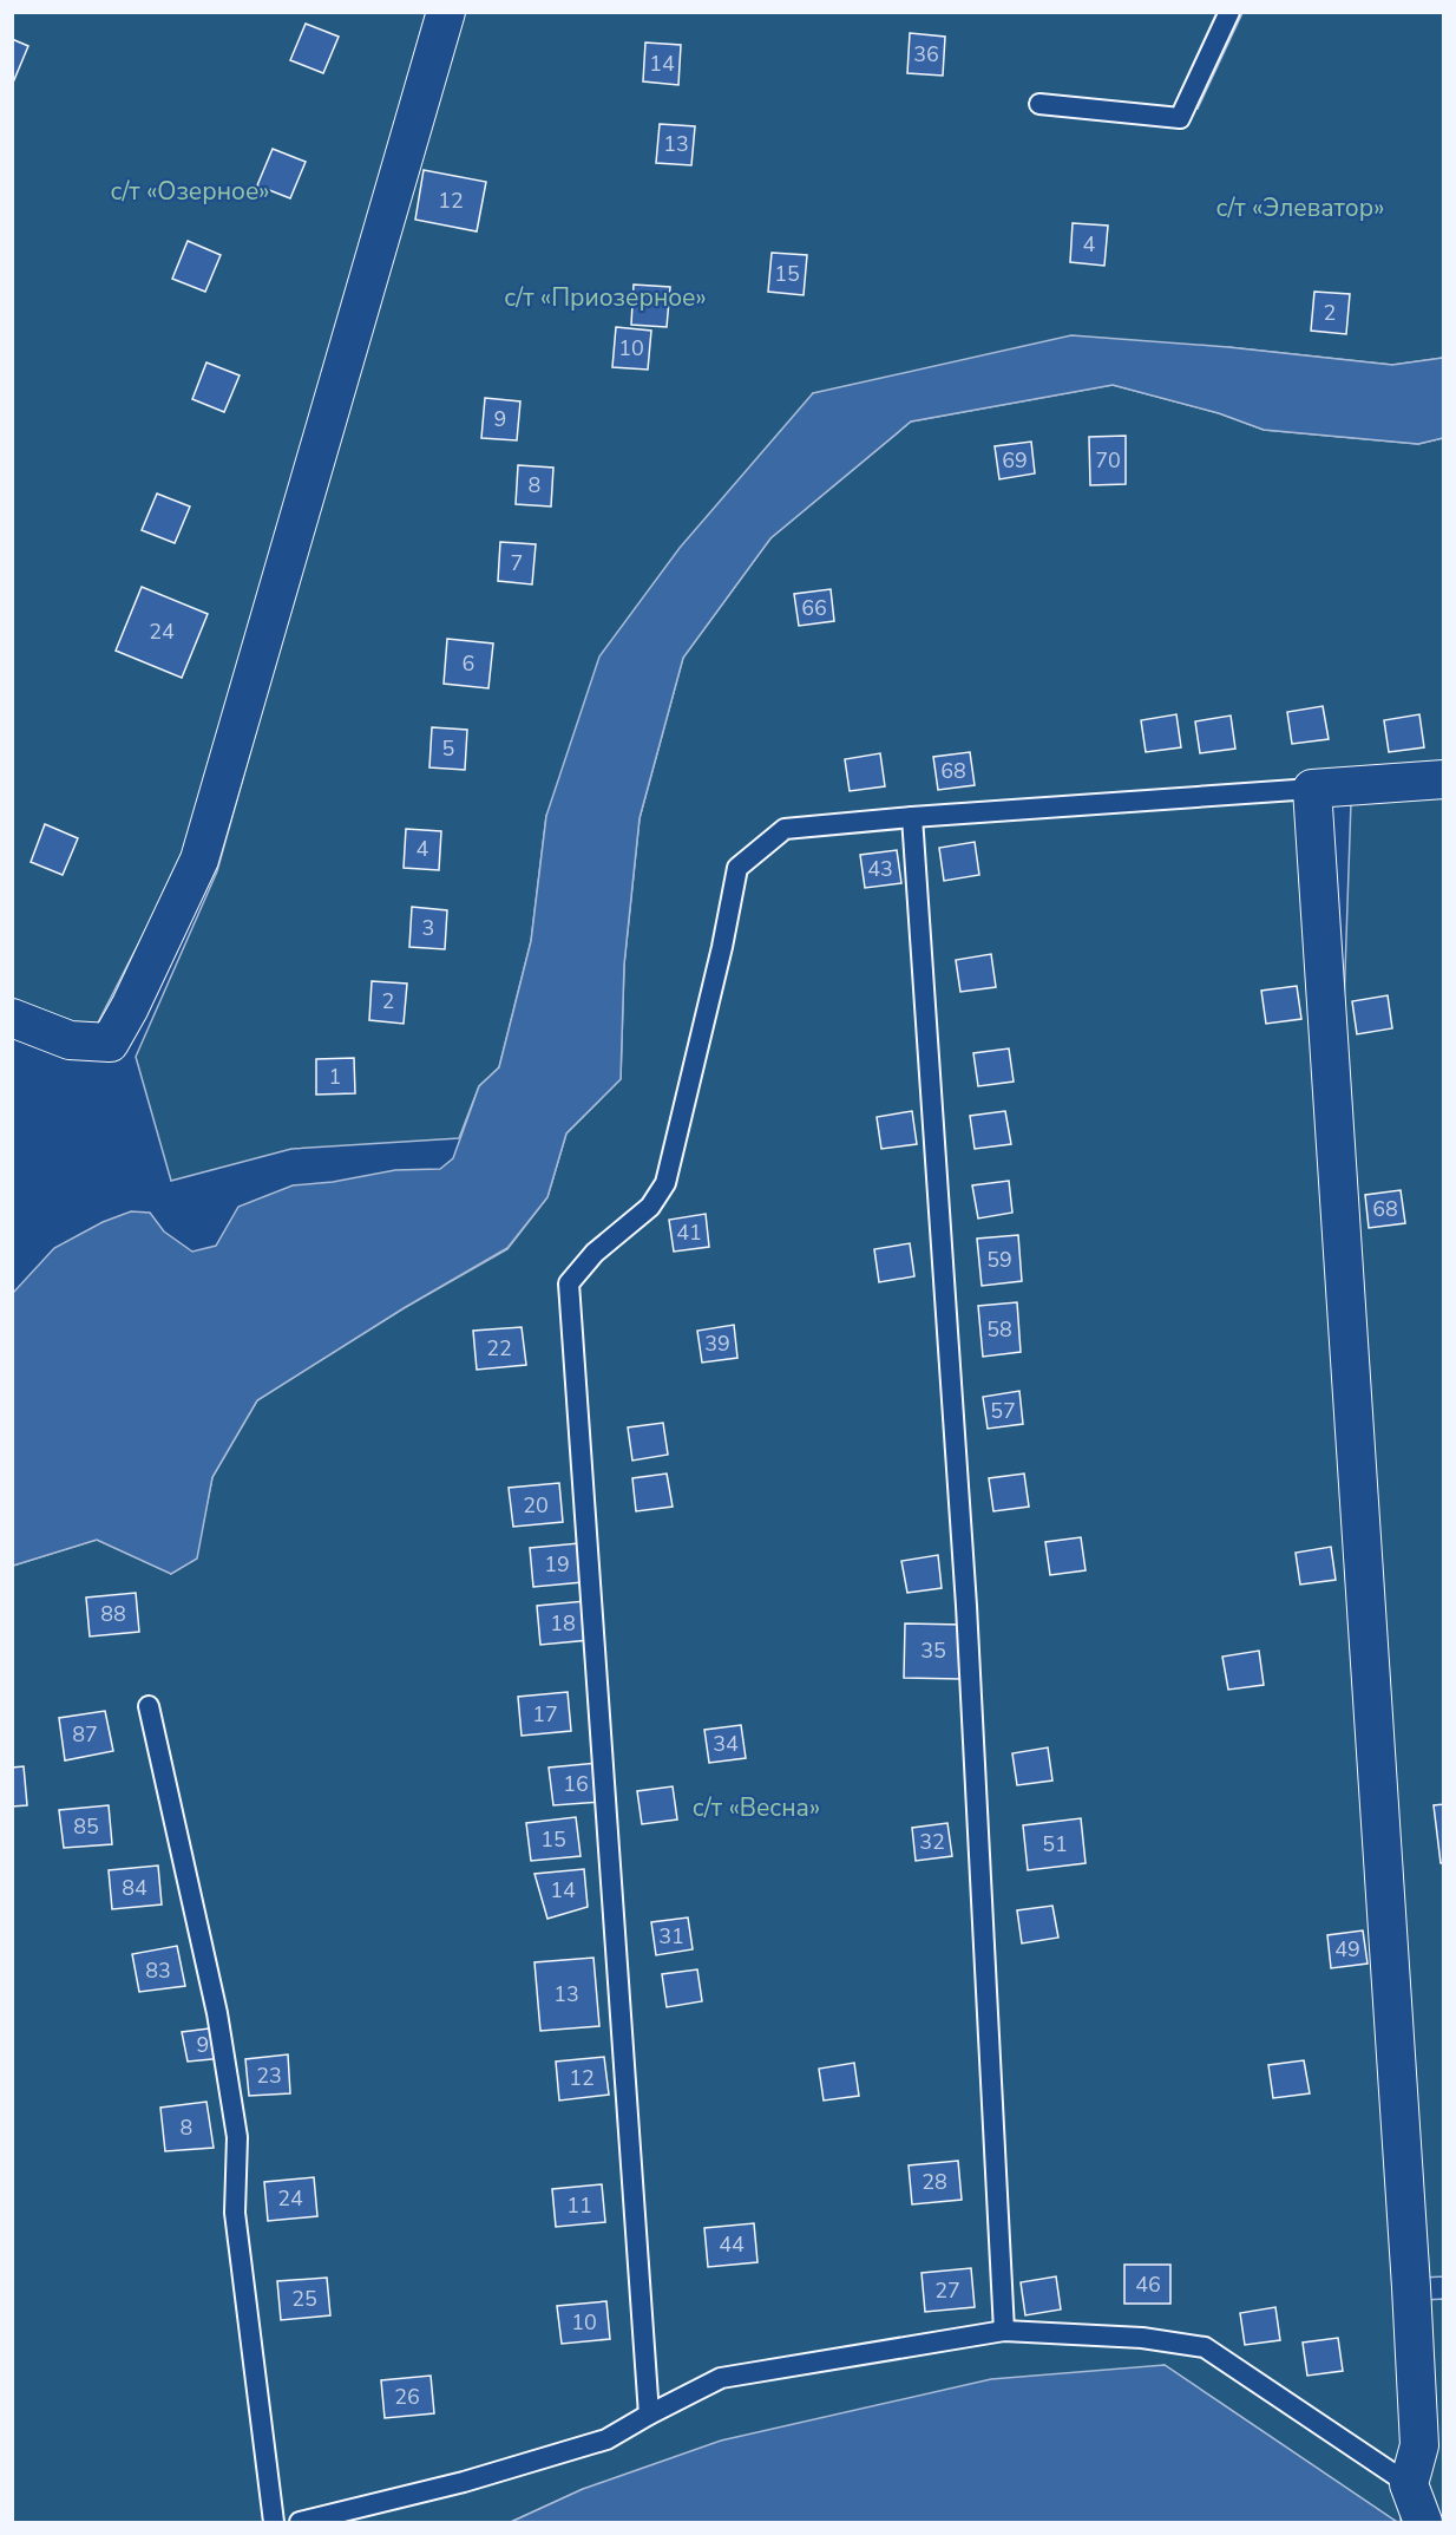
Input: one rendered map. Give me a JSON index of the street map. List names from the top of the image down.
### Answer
{
  "parks": [
    "с/т «Озерное»",
    "с/т «Элеватор»",
    "с/т «Приозерное»",
    "с/т «Весна»"
  ],
  "house_numbers": [
    "36",
    "14",
    "13",
    "12",
    "4",
    "15",
    "2",
    "10",
    "9",
    "69",
    "70",
    "8",
    "7",
    "66",
    "24",
    "6",
    "5",
    "68",
    "4",
    "43",
    "3",
    "2",
    "1",
    "68",
    "41",
    "59",
    "58",
    "39",
    "22",
    "57",
    "20",
    "19",
    "88",
    "18",
    "35",
    "17",
    "87",
    "34",
    "16",
    "85",
    "15",
    "32",
    "51",
    "84",
    "14",
    "31",
    "49",
    "83",
    "13",
    "9",
    "23",
    "12",
    "8",
    "28",
    "24",
    "11",
    "44",
    "46",
    "27",
    "25",
    "10",
    "26"
  ]
}
